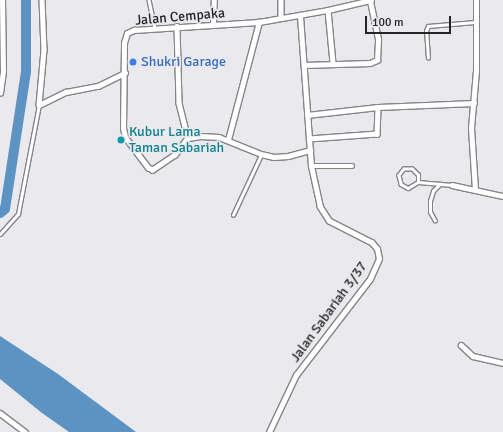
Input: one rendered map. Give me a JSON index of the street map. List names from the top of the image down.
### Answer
{
  "streets": {
    "street": ["Jalan Cempaka", "Jalan Sabariah 3/37"]
  },
  "crossings": [
    ["Jalan Cempaka", "Jalan Sabariah 3/37"]
  ],
  "places": ["Shukri Garage", "Kubur Lama Taman Sabariah"],
  "scale_bar": "100 m"
}
